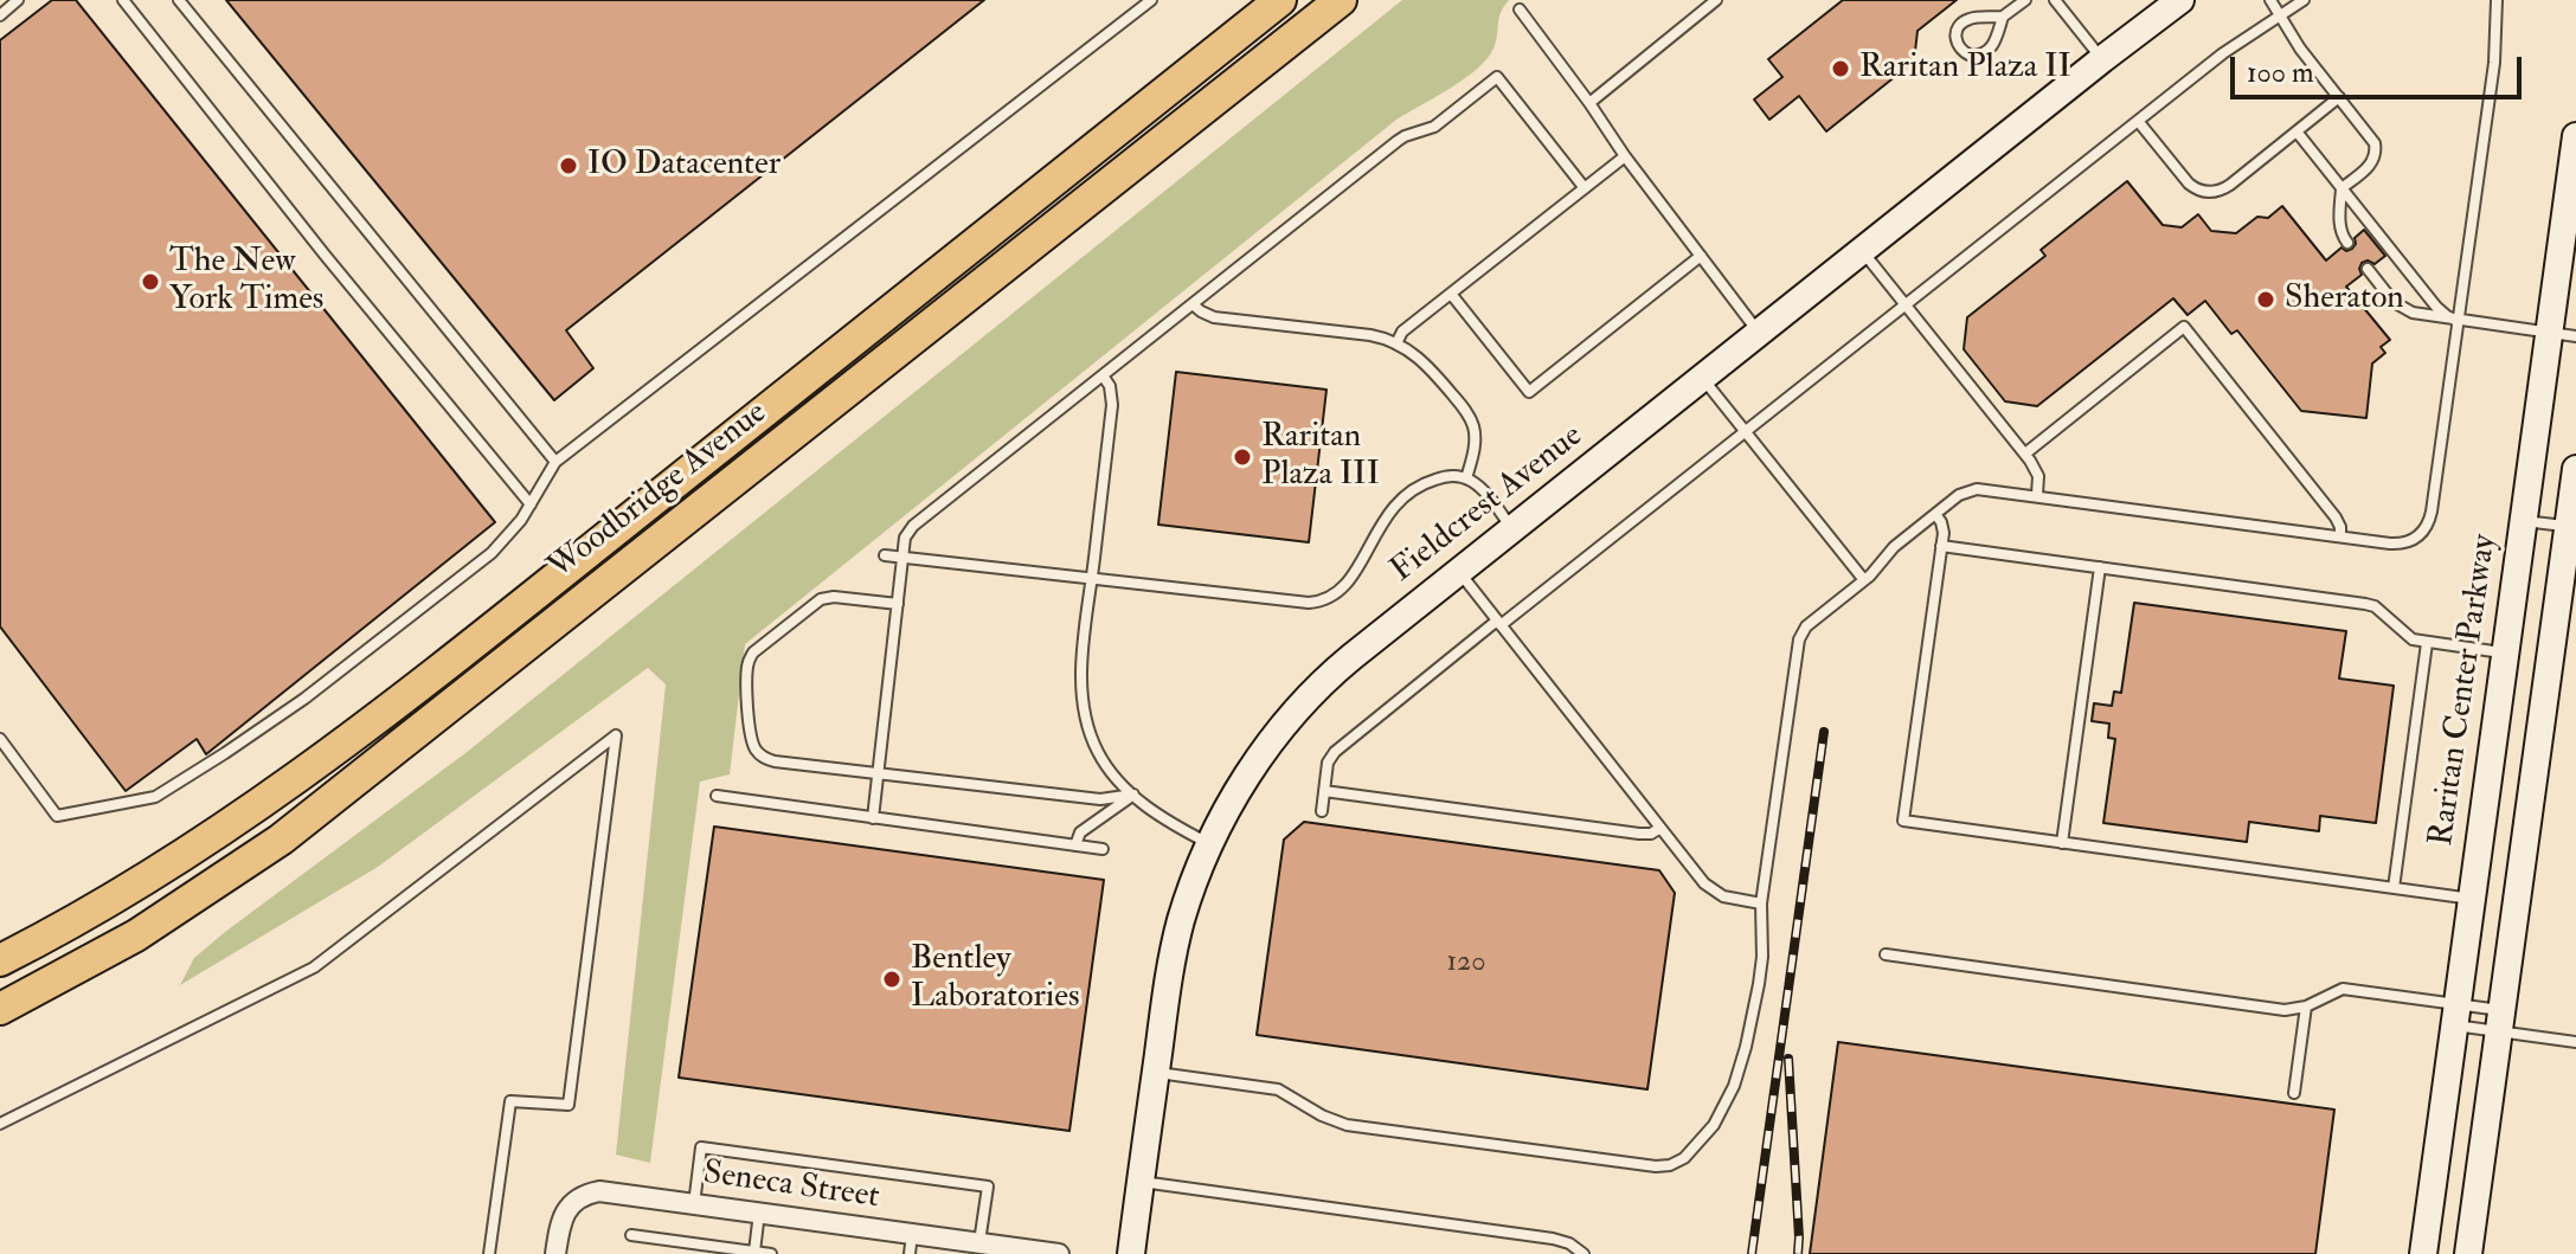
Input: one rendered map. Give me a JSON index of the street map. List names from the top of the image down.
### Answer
{
  "streets": {
    "main road": ["Woodbridge Avenue", "Fieldcrest Avenue", "Raritan Center Parkway"],
    "street": ["Seneca Street"]
  },
  "places": [
    "Raritan Plaza II",
    "IO Datacenter",
    "The New York Times",
    "Sheraton",
    "Raritan Plaza III",
    "Bentley Laboratories"
  ],
  "house_numbers": ["120"],
  "scale_bar": "100 m"
}
